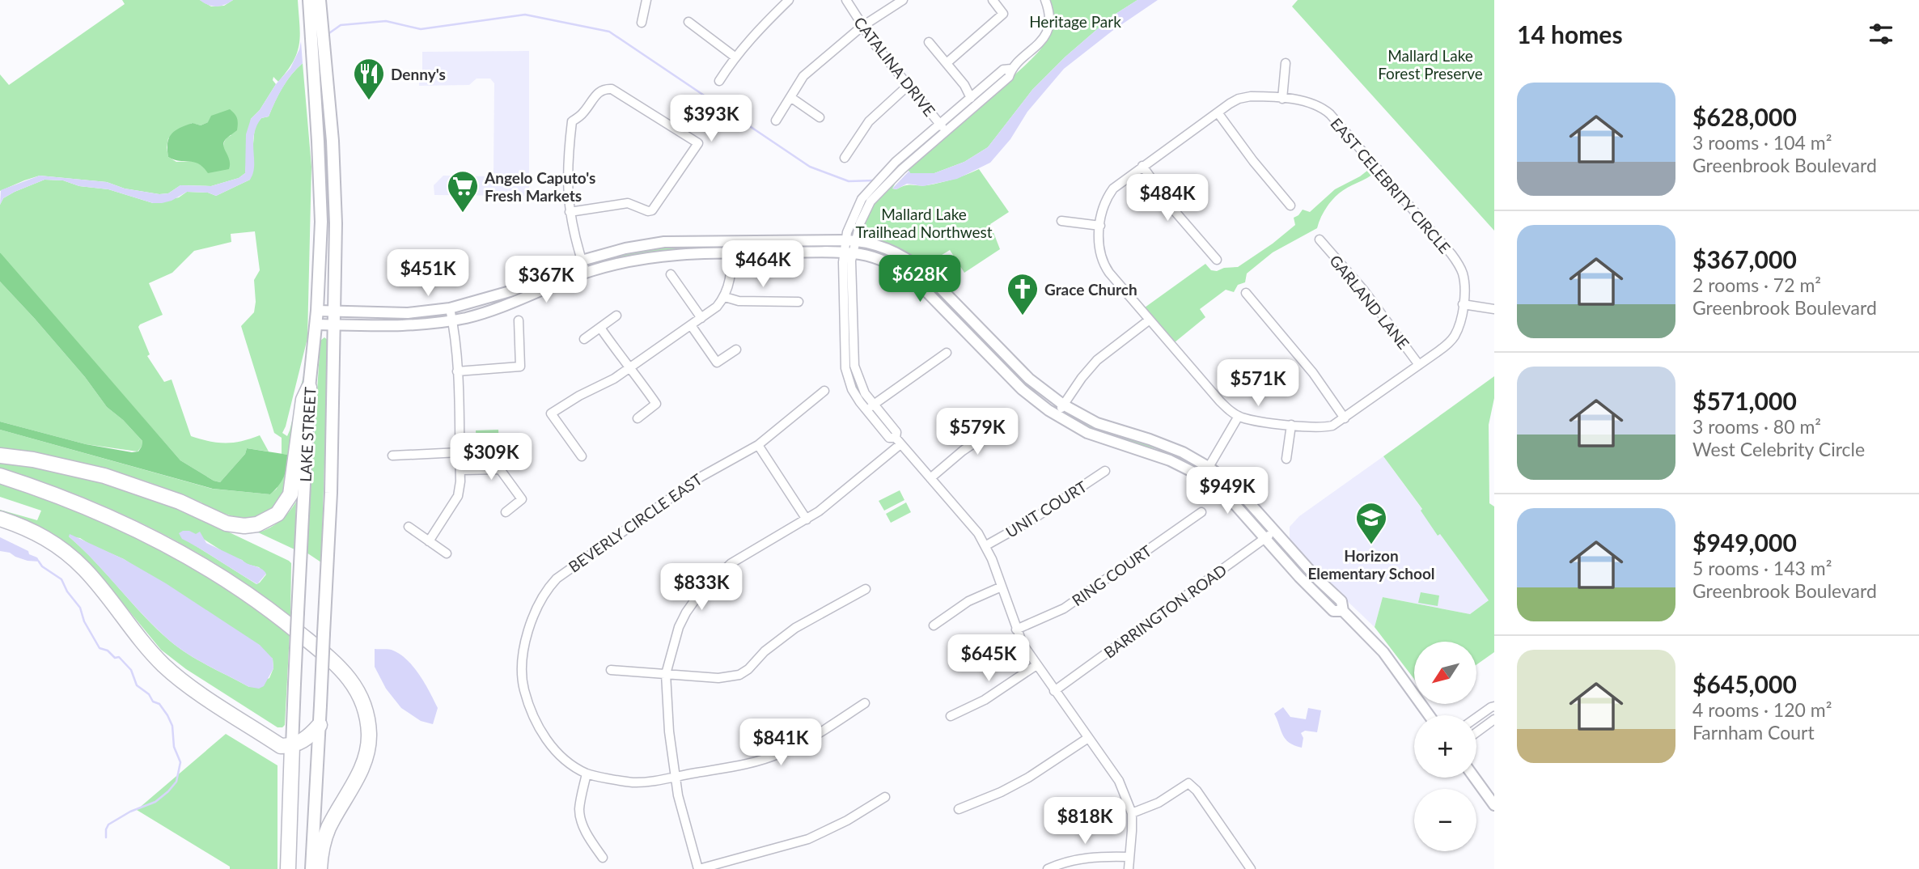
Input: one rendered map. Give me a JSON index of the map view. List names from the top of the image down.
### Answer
{
  "streets": {
    "highway": ["LAKE STREET"],
    "street": [
      "CATALINA DRIVE",
      "EAST CELEBRITY CIRCLE",
      "GARLAND LANE",
      "UNIT COURT",
      "BEVERLY CIRCLE EAST",
      "RING COURT",
      "BARRINGTON ROAD"
    ]
  },
  "crossings": [
    ["EAST CELEBRITY CIRCLE", "GARLAND LANE"]
  ],
  "parks": ["Heritage Park", "Mallard Lake Forest Preserve", "Mallard Lake Trailhead Northwest"],
  "places": {
    "restaurant": ["Denny's"],
    "supermarket": ["Angelo Caputo's Fresh Markets"],
    "church": ["Grace Church"],
    "school or university": ["Horizon Elementary School"]
  },
  "north": "bottom left",
  "page": {
    "heading": "14 homes",
    "list": [
      {
        "name": "$628,000",
        "note": "3 rooms · 104 m² · Greenbrook Boulevard"
      },
      {
        "name": "$367,000",
        "note": "2 rooms · 72 m² · Greenbrook Boulevard"
      },
      {
        "name": "$571,000",
        "note": "3 rooms · 80 m² · West Celebrity Circle"
      },
      {
        "name": "$949,000",
        "note": "5 rooms · 143 m² · Greenbrook Boulevard"
      },
      {
        "name": "$645,000",
        "note": "4 rooms · 120 m² · Farnham Court"
      }
    ],
    "price": [
      "$393K",
      "$484K",
      "$464K",
      "$451K",
      "$628K",
      "$367K",
      "$571K",
      "$579K",
      "$309K",
      "$949K",
      "$833K",
      "$645K",
      "$841K",
      "$818K"
    ],
    "map_buttons": ["+", "−"]
  }
}
